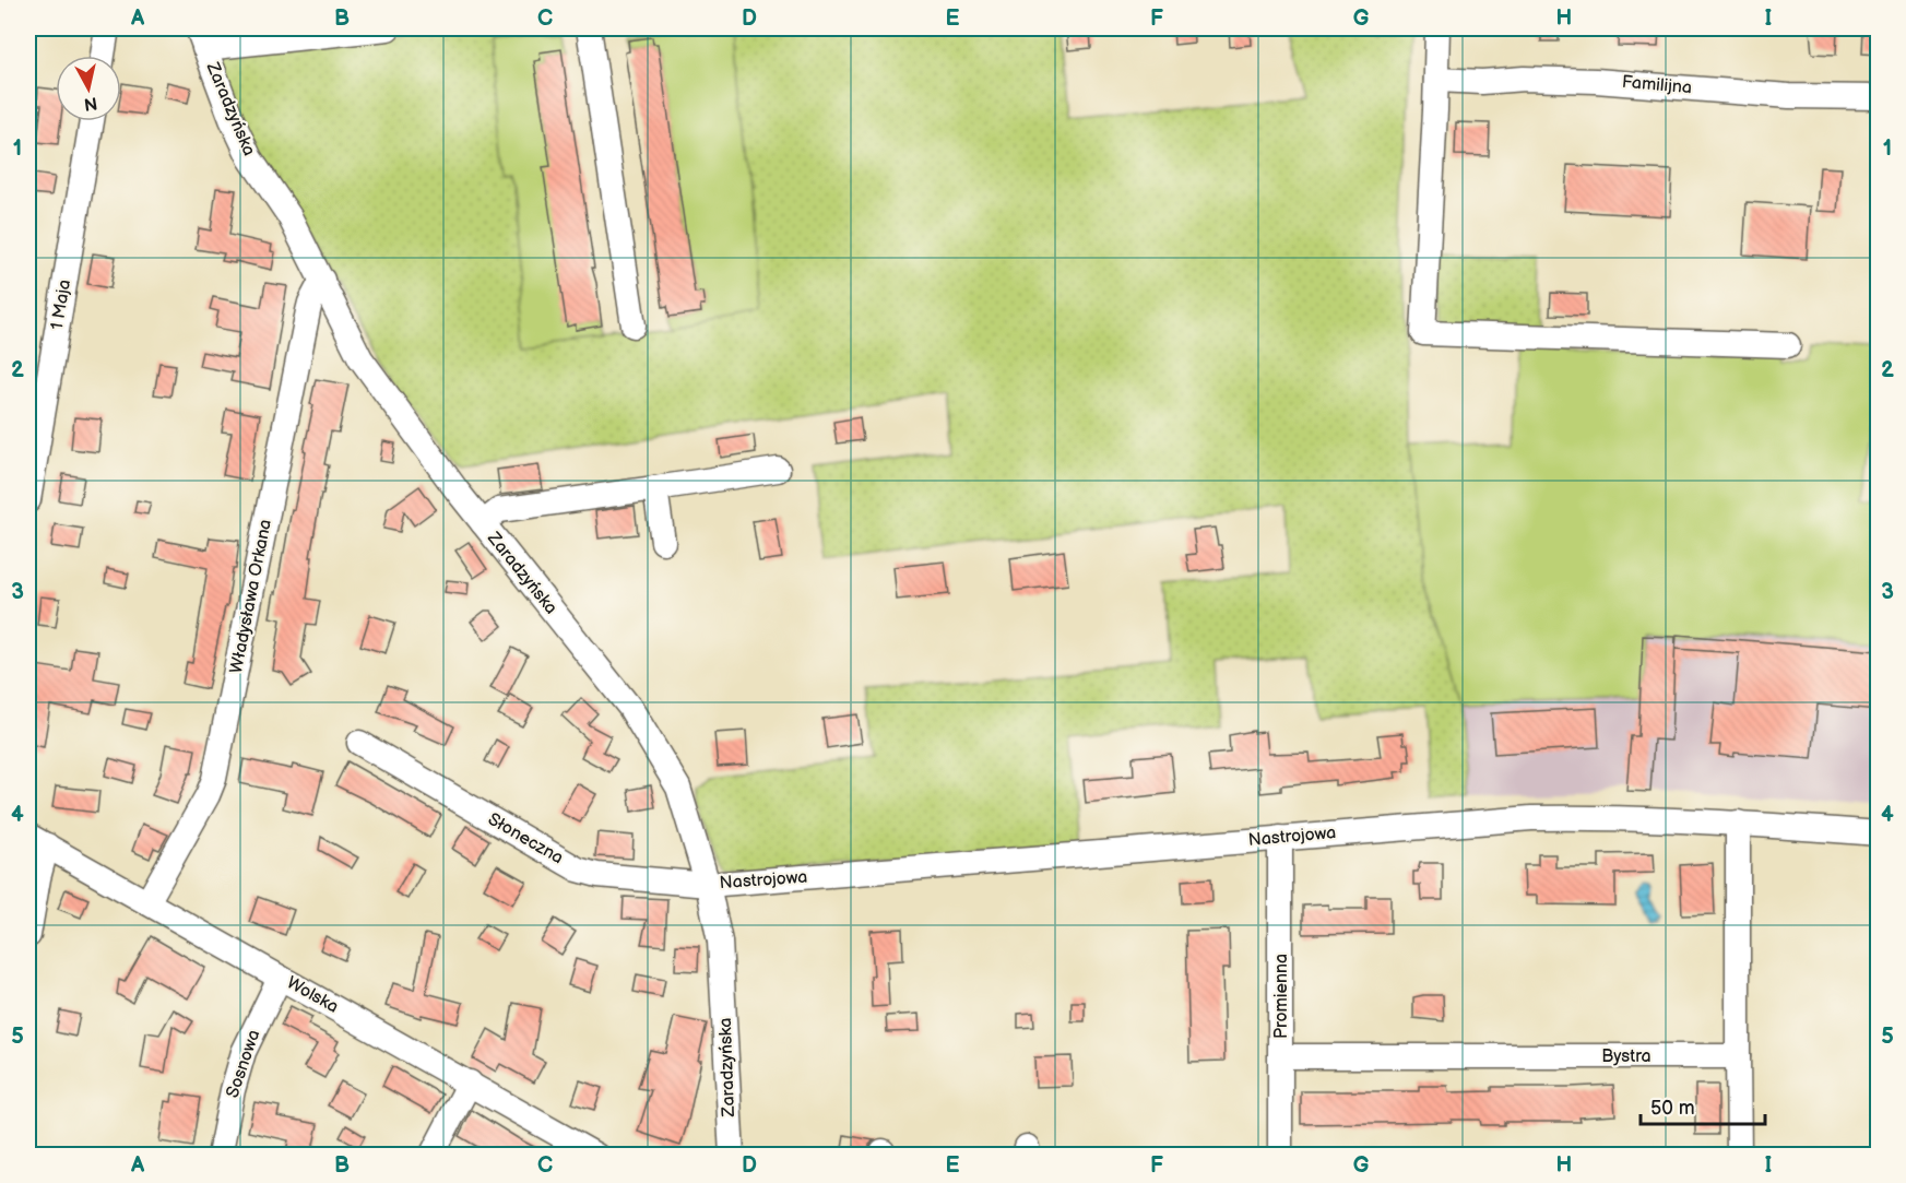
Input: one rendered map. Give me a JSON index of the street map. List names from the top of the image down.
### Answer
{
  "streets": {
    "street": [
      "Familijna",
      "Zaradzyńska",
      "1 Maja",
      "Władysława Orkana",
      "Nastrojowa",
      "Słoneczna",
      "Wolska",
      "Promienna",
      "Bystra",
      "Sosnowa"
    ]
  },
  "crossings": [
    ["Zaradzyńska", "Władysława Orkana"],
    ["Zaradzyńska", "Nastrojowa"],
    ["Zaradzyńska", "Słoneczna"],
    ["Władysława Orkana", "Wolska"],
    ["Nastrojowa", "Słoneczna"],
    ["Nastrojowa", "Promienna"],
    ["Wolska", "Sosnowa"],
    ["Promienna", "Bystra"]
  ],
  "scale_bar": "50 m",
  "north": "bottom",
  "grid": {
    "columns": [
      "A",
      "B",
      "C",
      "D",
      "E",
      "F",
      "G",
      "H",
      "I"
    ],
    "rows": [
      "1",
      "2",
      "3",
      "4",
      "5"
    ]
  }
}
